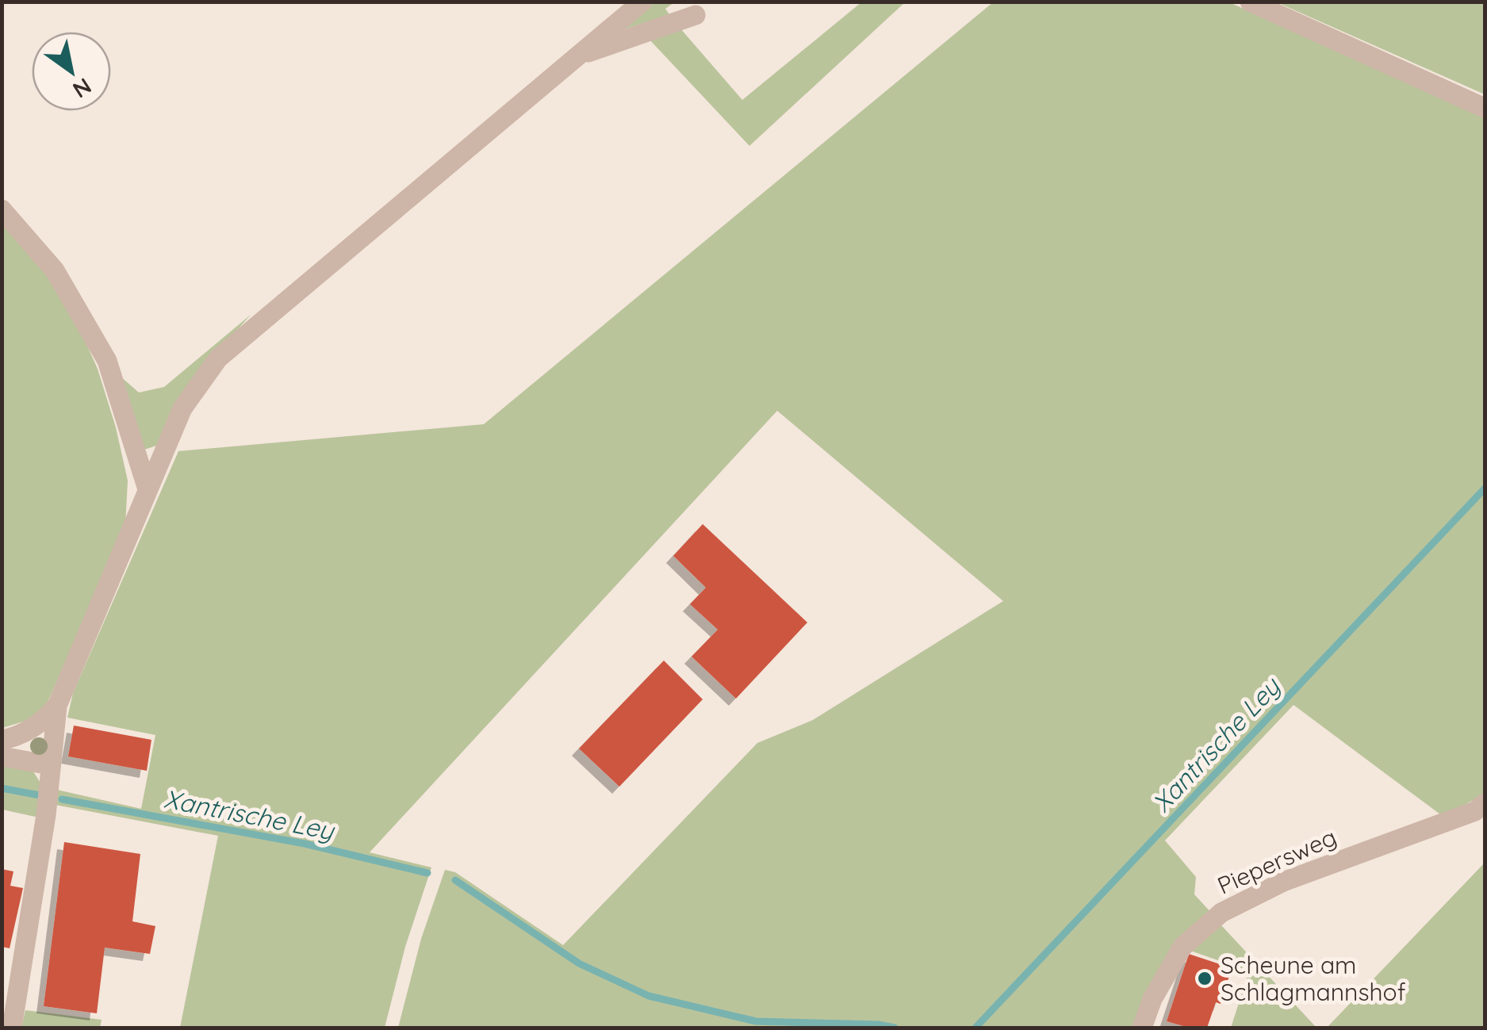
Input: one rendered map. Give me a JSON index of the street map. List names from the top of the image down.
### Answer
{
  "streets": {
    "street": ["Piepersweg"]
  },
  "water": ["Xantrische Ley"],
  "places": ["Scheune am Schlagmannshof"],
  "north": "bottom right"
}
